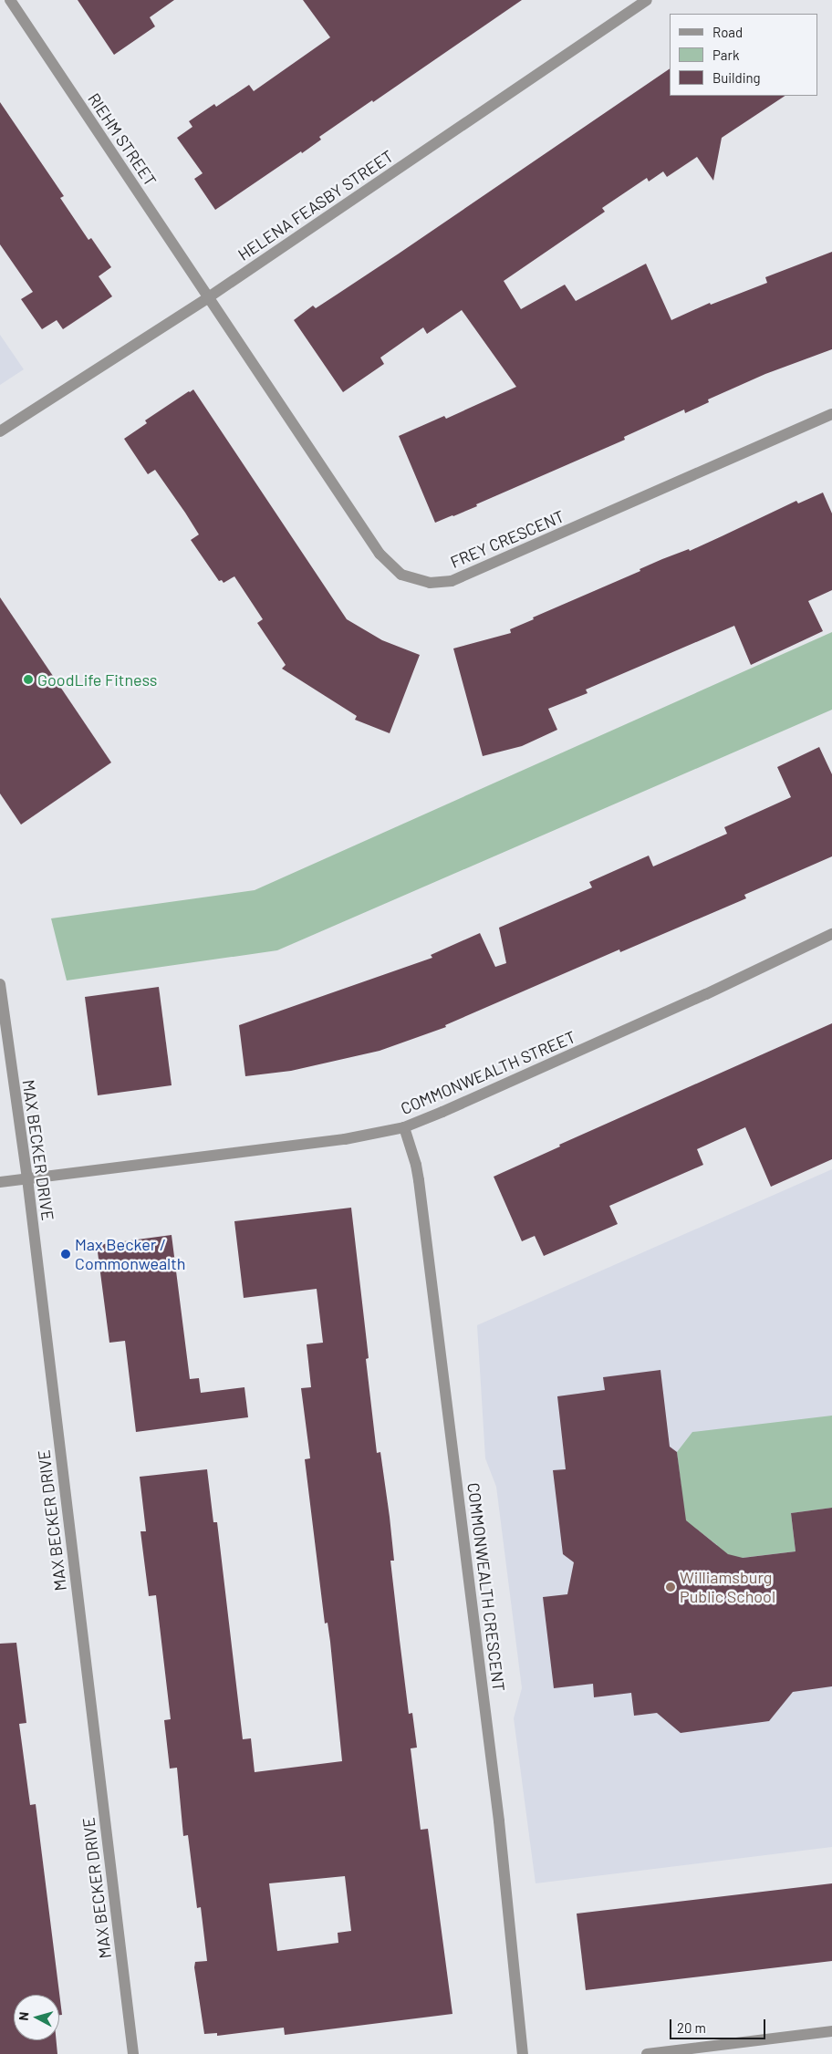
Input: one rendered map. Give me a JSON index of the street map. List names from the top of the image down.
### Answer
{
  "streets": {
    "street": [
      "RIEHM STREET",
      "HELENA FEASBY STREET",
      "FREY CRESCENT",
      "COMMONWEALTH STREET",
      "MAX BECKER DRIVE",
      "COMMONWEALTH CRESCENT"
    ]
  },
  "crossings": [
    ["RIEHM STREET", "HELENA FEASBY STREET"],
    ["RIEHM STREET", "FREY CRESCENT"],
    ["HELENA FEASBY STREET", "FREY CRESCENT"],
    ["COMMONWEALTH STREET", "MAX BECKER DRIVE"],
    ["COMMONWEALTH STREET", "COMMONWEALTH CRESCENT"]
  ],
  "places": ["GoodLife Fitness", "Max Becker / Commonwealth", "Williamsburg Public School"],
  "legend": ["Road", "Park", "Building"],
  "scale_bar": "20 m",
  "north": "left"
}
